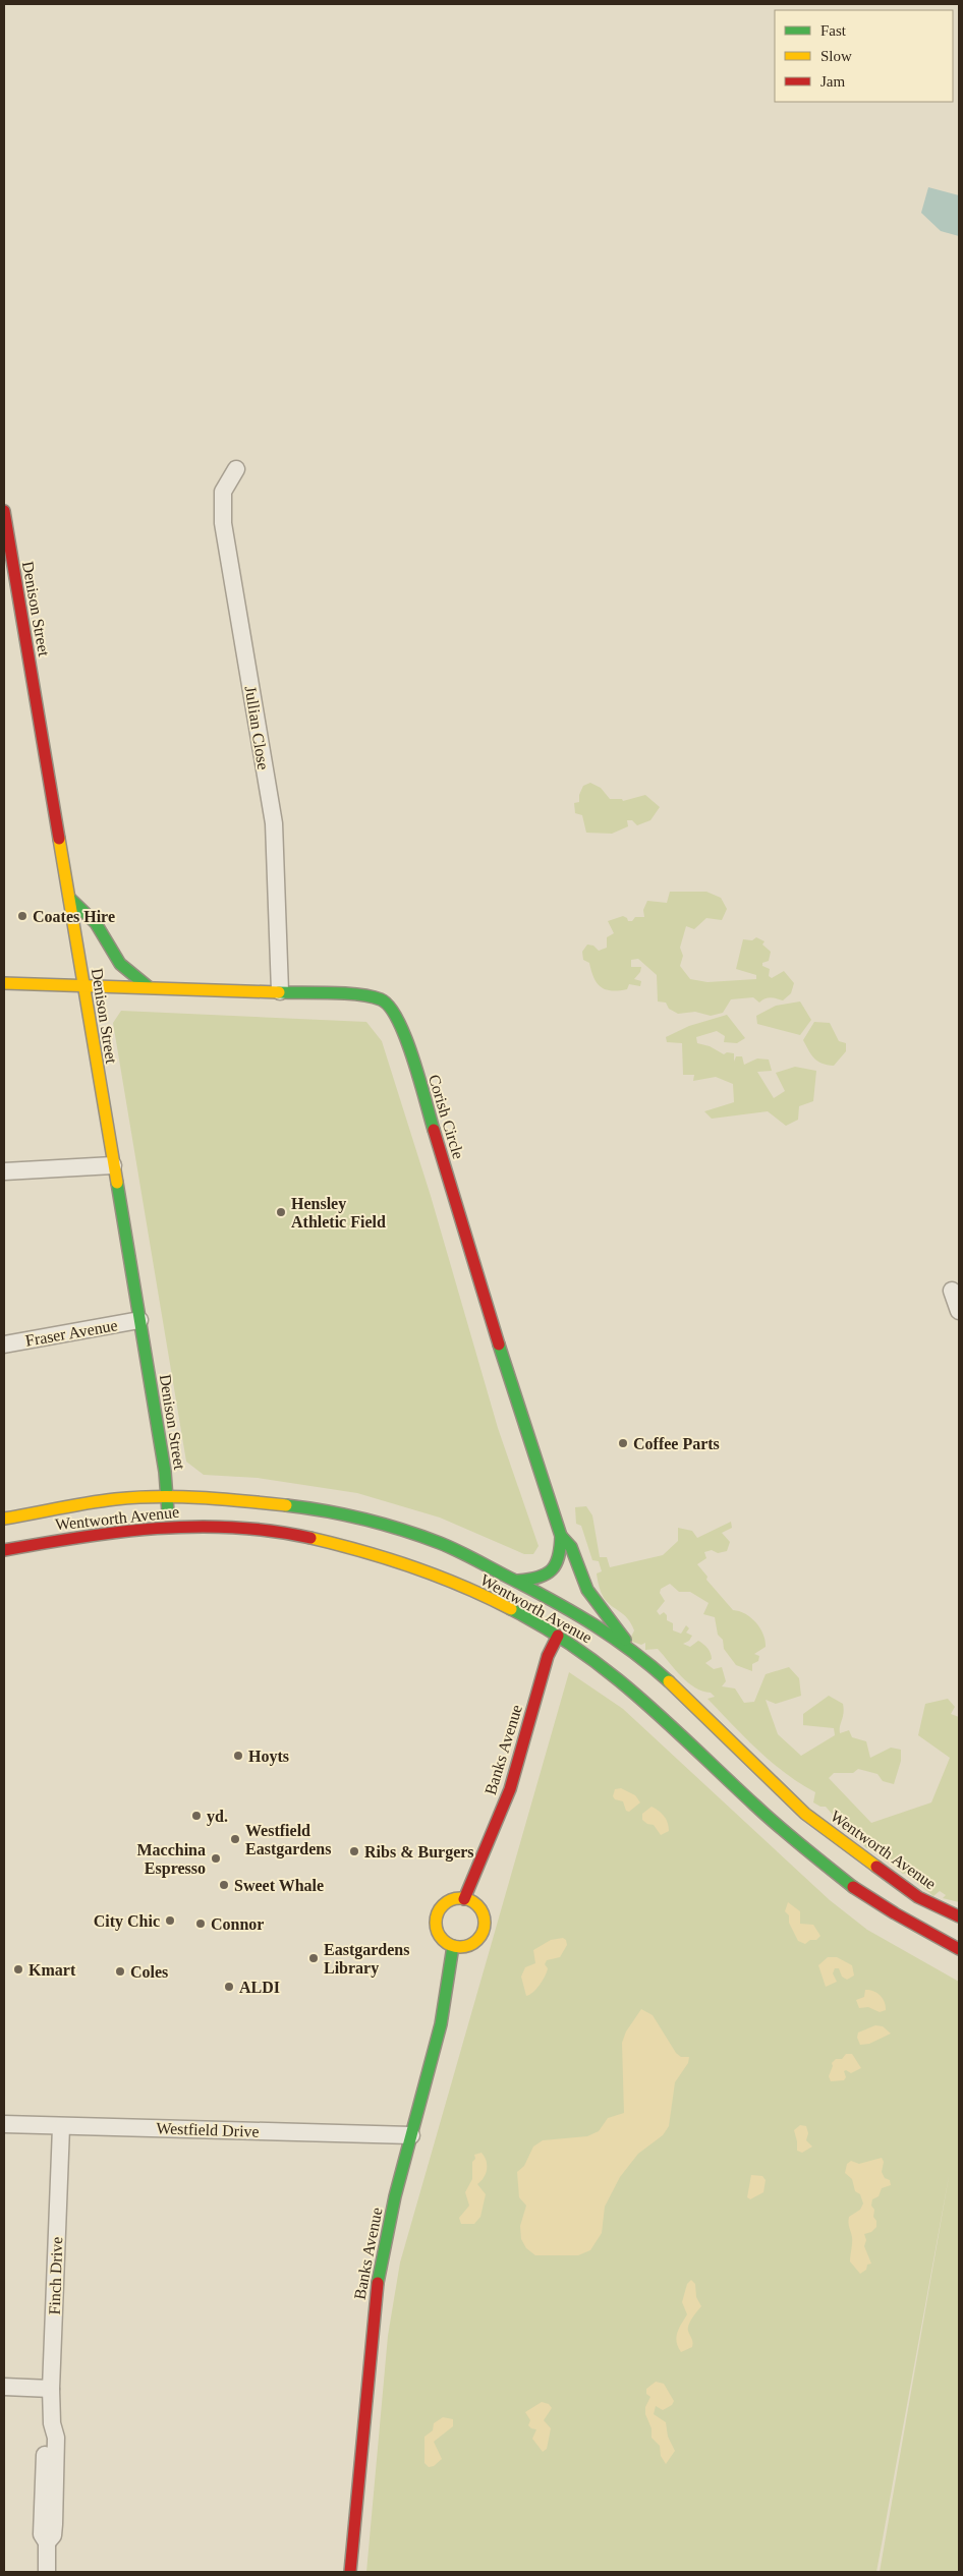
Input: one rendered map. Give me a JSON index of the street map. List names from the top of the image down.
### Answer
{
  "streets": {
    "main road": [
      "Denison Street",
      "Corish Circle",
      "Wentworth Avenue",
      "Banks Avenue"
    ],
    "street": [
      "Jullian Close",
      "Fraser Avenue",
      "Westfield Drive",
      "Finch Drive"
    ]
  },
  "crossings": [
    ["Denison Street", "Corish Circle"],
    ["Denison Street", "Fraser Avenue"],
    ["Denison Street", "Wentworth Avenue"],
    ["Jullian Close", "Corish Circle"],
    ["Corish Circle", "Wentworth Avenue"],
    ["Wentworth Avenue", "Banks Avenue"],
    ["Banks Avenue", "Westfield Drive"],
    ["Westfield Drive", "Finch Drive"]
  ],
  "places": [
    "Coates Hire",
    "Hensley Athletic Field",
    "Coffee Parts",
    "Hoyts",
    "yd.",
    "Westfield Eastgardens",
    "Ribs & Burgers",
    "Macchina Espresso",
    "Sweet Whale",
    "City Chic",
    "Connor",
    "Eastgardens Library",
    "Kmart",
    "Coles",
    "ALDI"
  ],
  "legend": ["Fast", "Slow", "Jam"]
}
